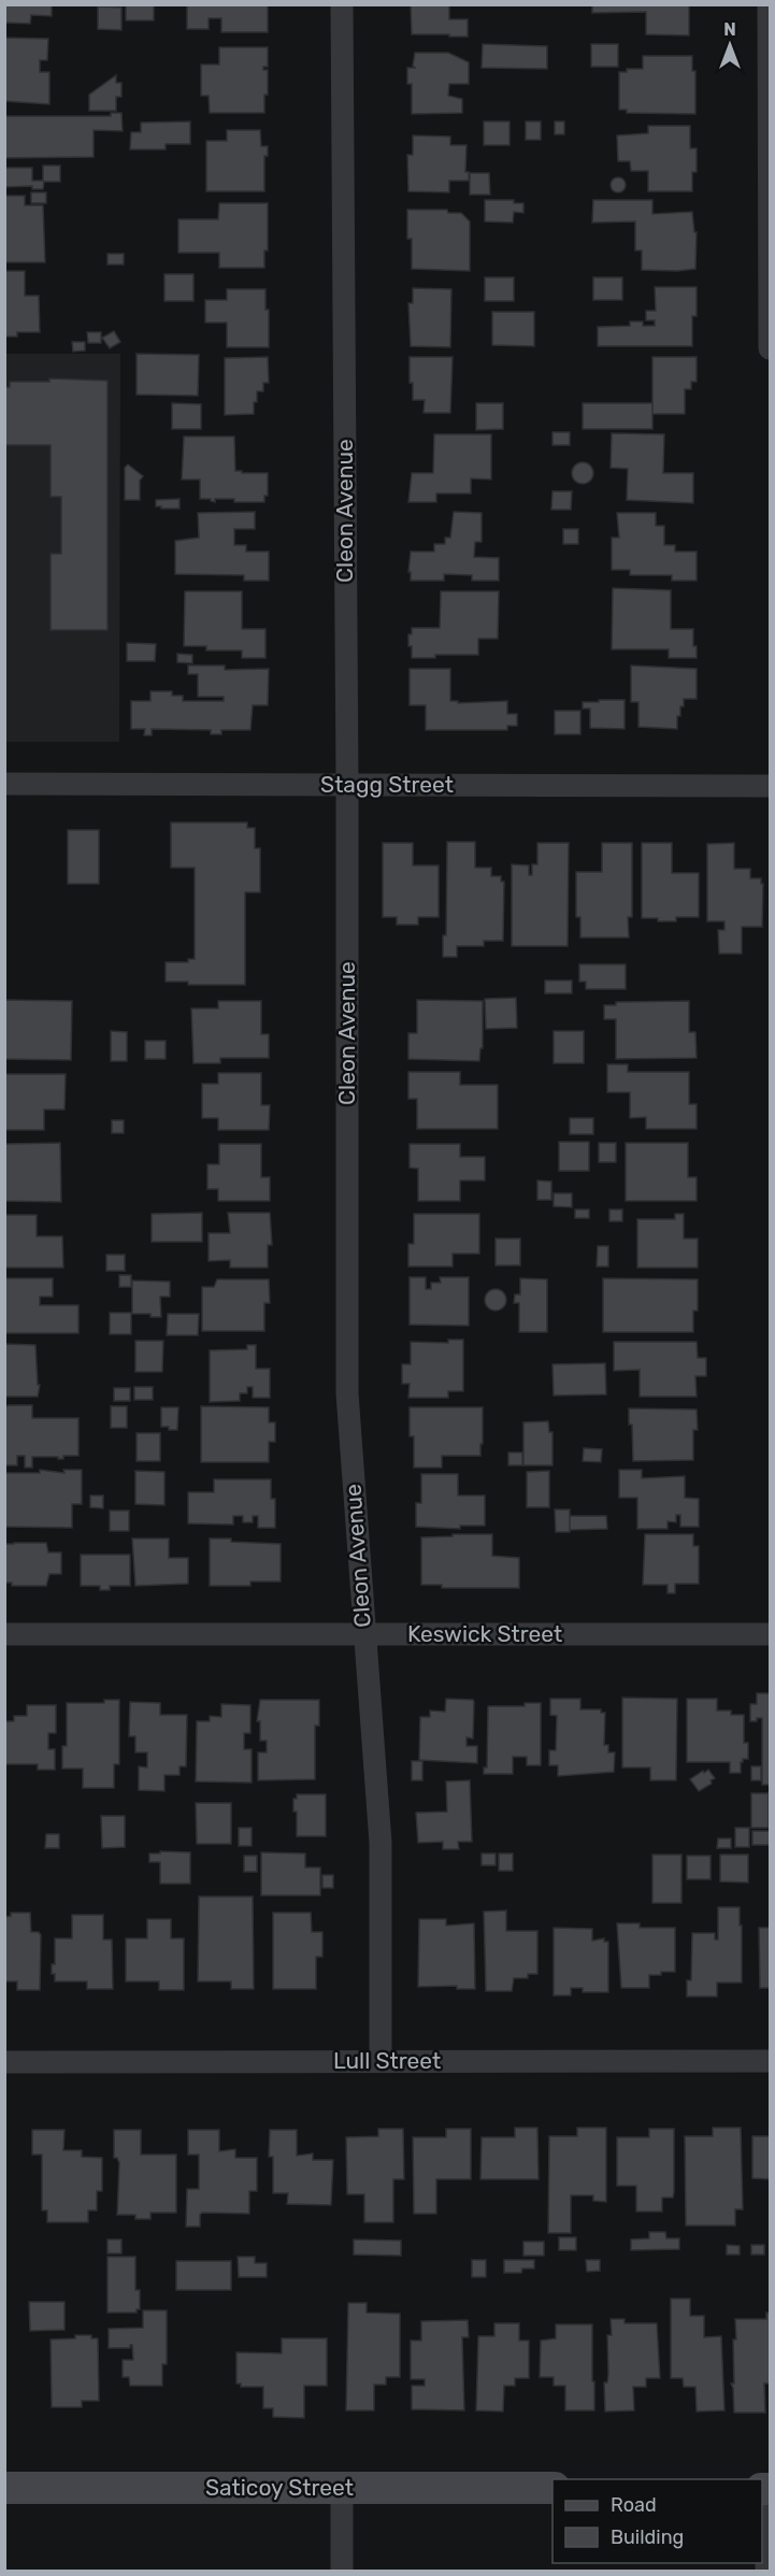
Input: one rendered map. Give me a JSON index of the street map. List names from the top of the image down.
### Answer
{
  "streets": {
    "main road": ["Saticoy Street"],
    "street": [
      "Cleon Avenue",
      "Stagg Street",
      "Keswick Street",
      "Lull Street"
    ]
  },
  "crossings": [
    ["Cleon Avenue", "Stagg Street"],
    ["Cleon Avenue", "Keswick Street"],
    ["Cleon Avenue", "Lull Street"]
  ],
  "legend": ["Road", "Building"],
  "north": "top"
}
